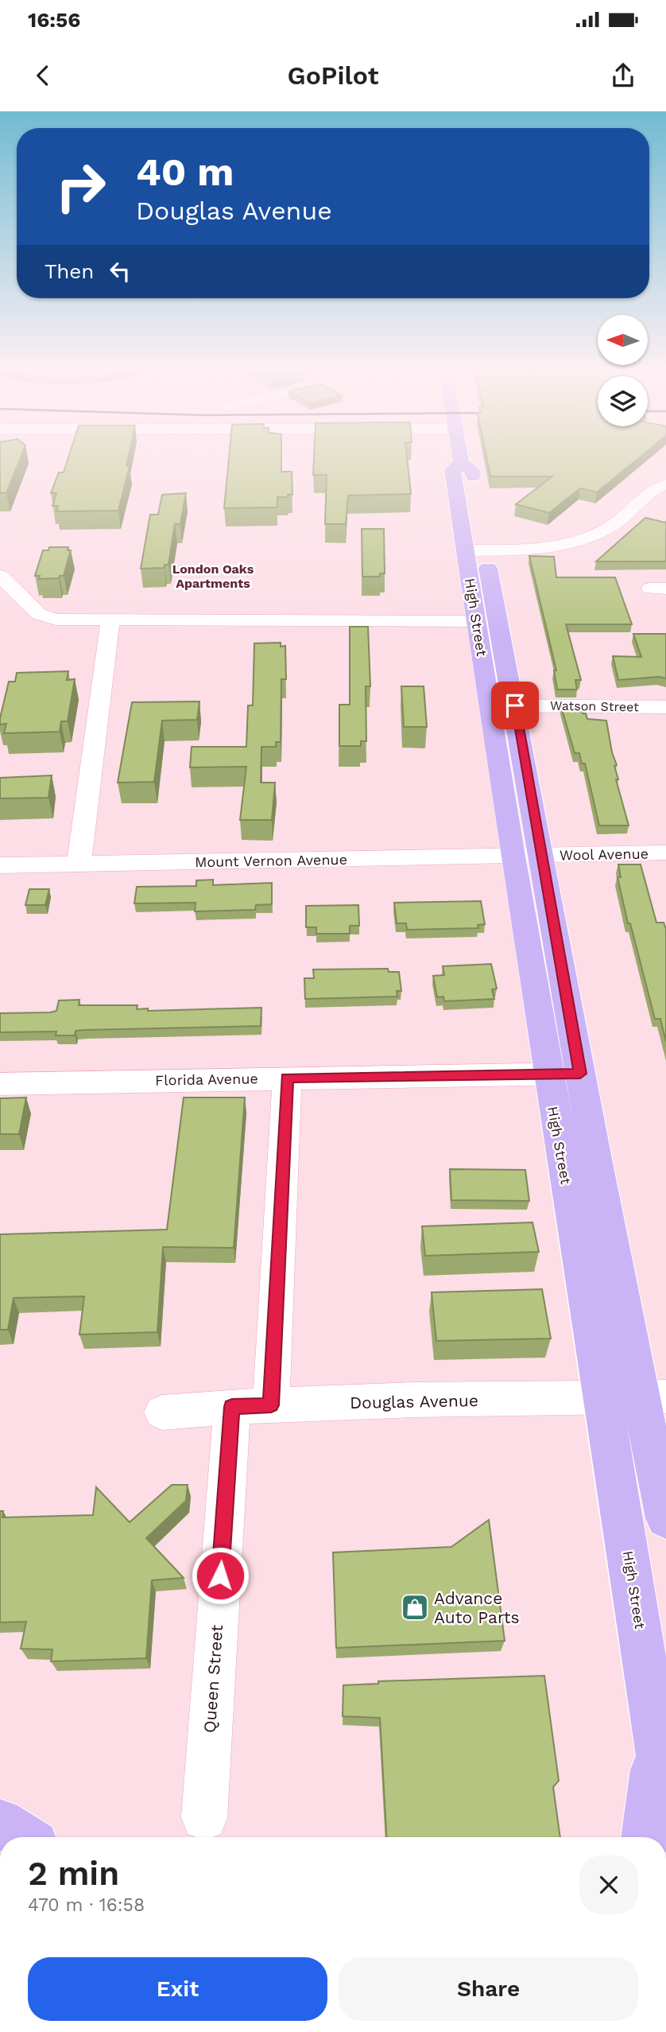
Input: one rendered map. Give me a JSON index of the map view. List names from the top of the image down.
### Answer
{
  "streets": {
    "main road": ["High Street"],
    "street": [
      "Watson Street",
      "Wool Avenue",
      "Mount Vernon Avenue",
      "Florida Avenue",
      "Douglas Avenue",
      "Queen Street"
    ]
  },
  "crossings": [
    ["High Street", "Watson Street"],
    ["High Street", "Wool Avenue"],
    ["High Street", "Mount Vernon Avenue"],
    ["High Street", "Florida Avenue"],
    ["High Street", "Douglas Avenue"],
    ["Wool Avenue", "Mount Vernon Avenue"],
    ["Florida Avenue", "Queen Street"],
    ["Douglas Avenue", "Queen Street"]
  ],
  "districts": ["London Oaks Apartments"],
  "places": {
    "shop": ["Advance Auto Parts"]
  },
  "north": "left",
  "page": {
    "status": "16:56",
    "header": "GoPilot",
    "turn": ["40 m", "Douglas Avenue"],
    "then": "Then",
    "heading": ["2 min", "470 m · 16:58"],
    "buttons": ["Exit", "Share"]
  }
}
